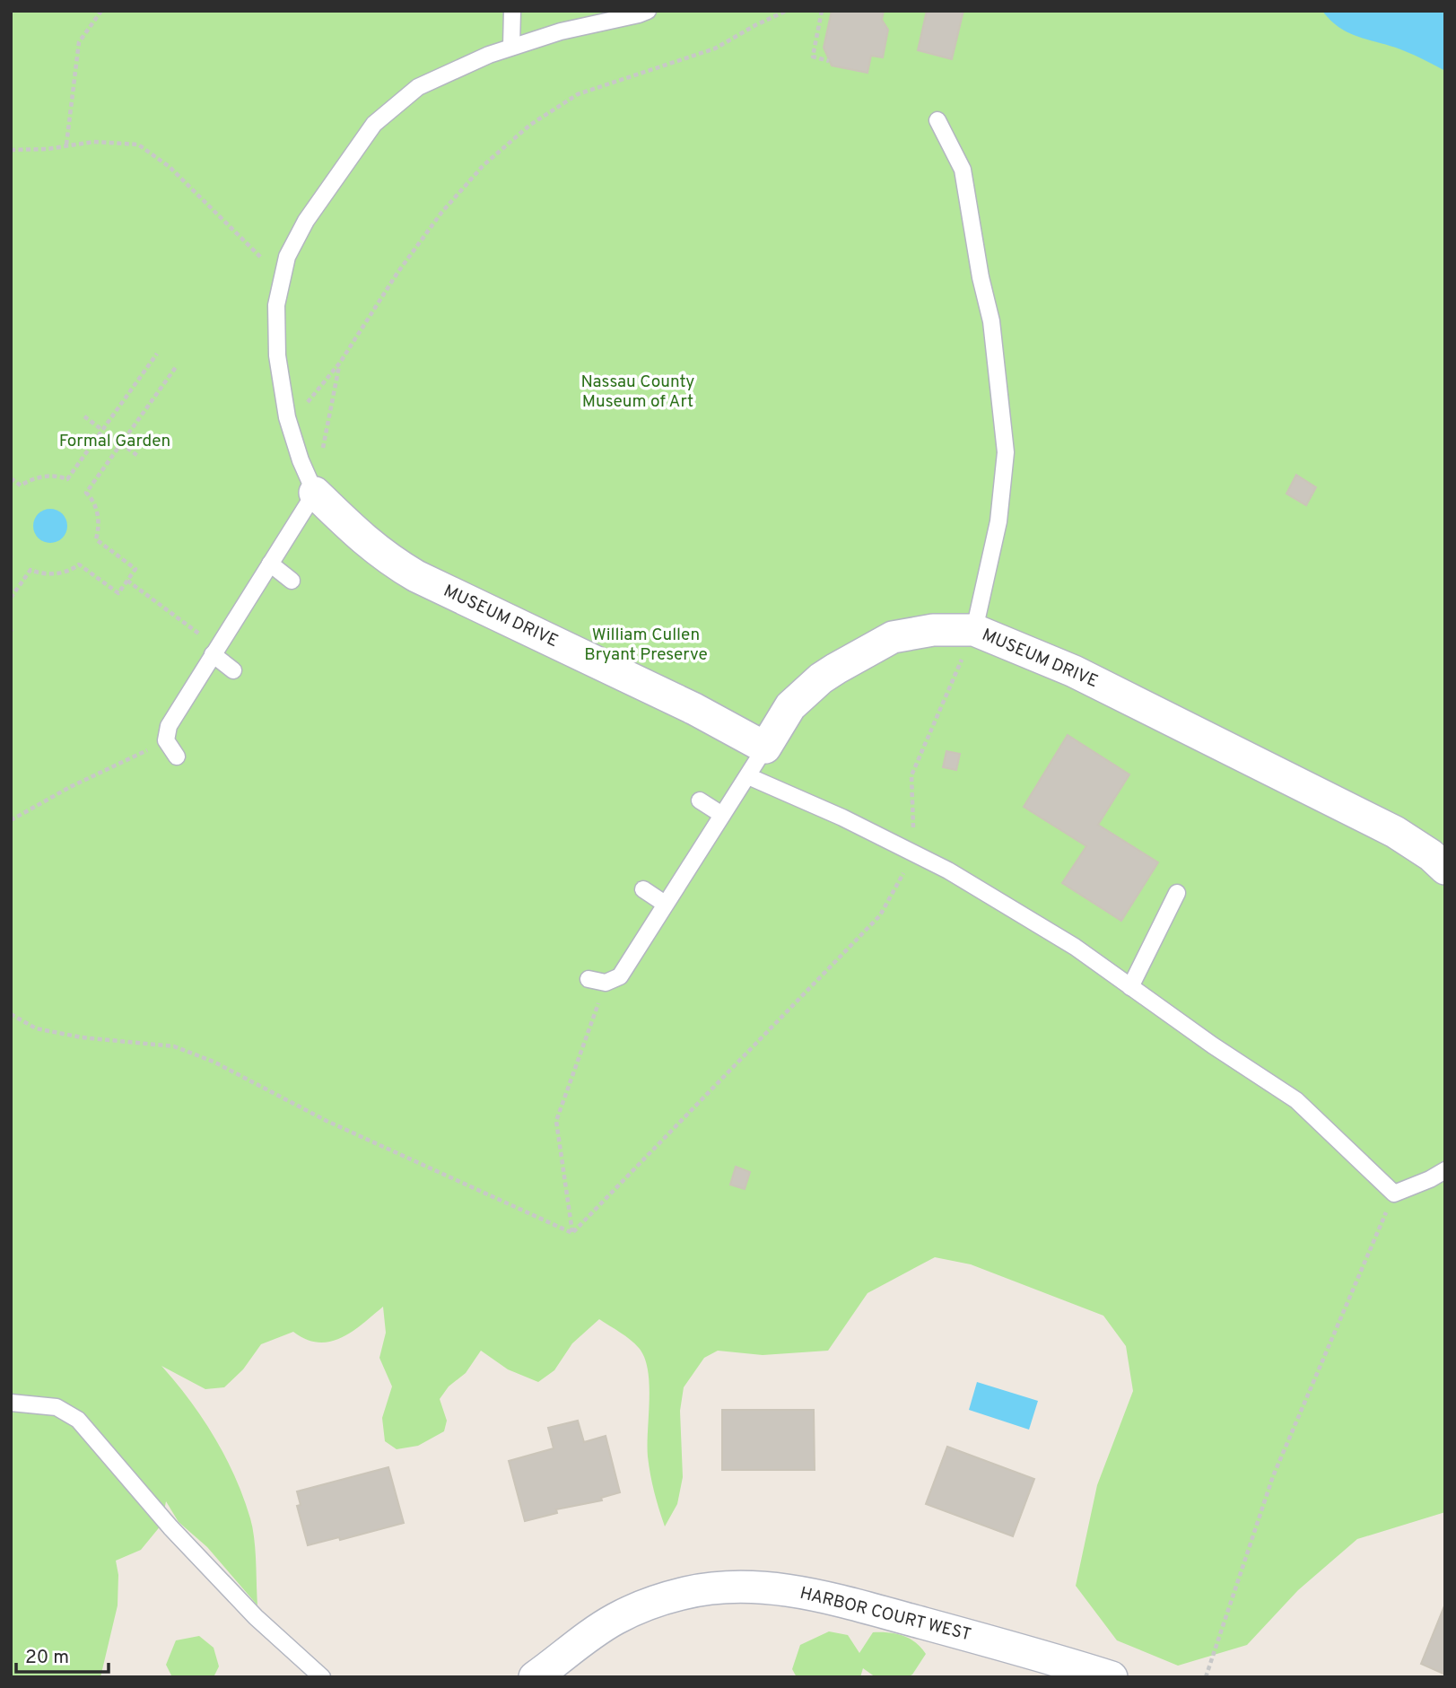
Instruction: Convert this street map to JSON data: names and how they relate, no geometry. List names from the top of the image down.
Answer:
{
  "streets": {
    "street": ["MUSEUM DRIVE", "HARBOR COURT WEST"]
  },
  "parks": ["Nassau County Museum of Art", "Formal Garden", "William Cullen Bryant Preserve"],
  "scale_bar": "20 m"
}
